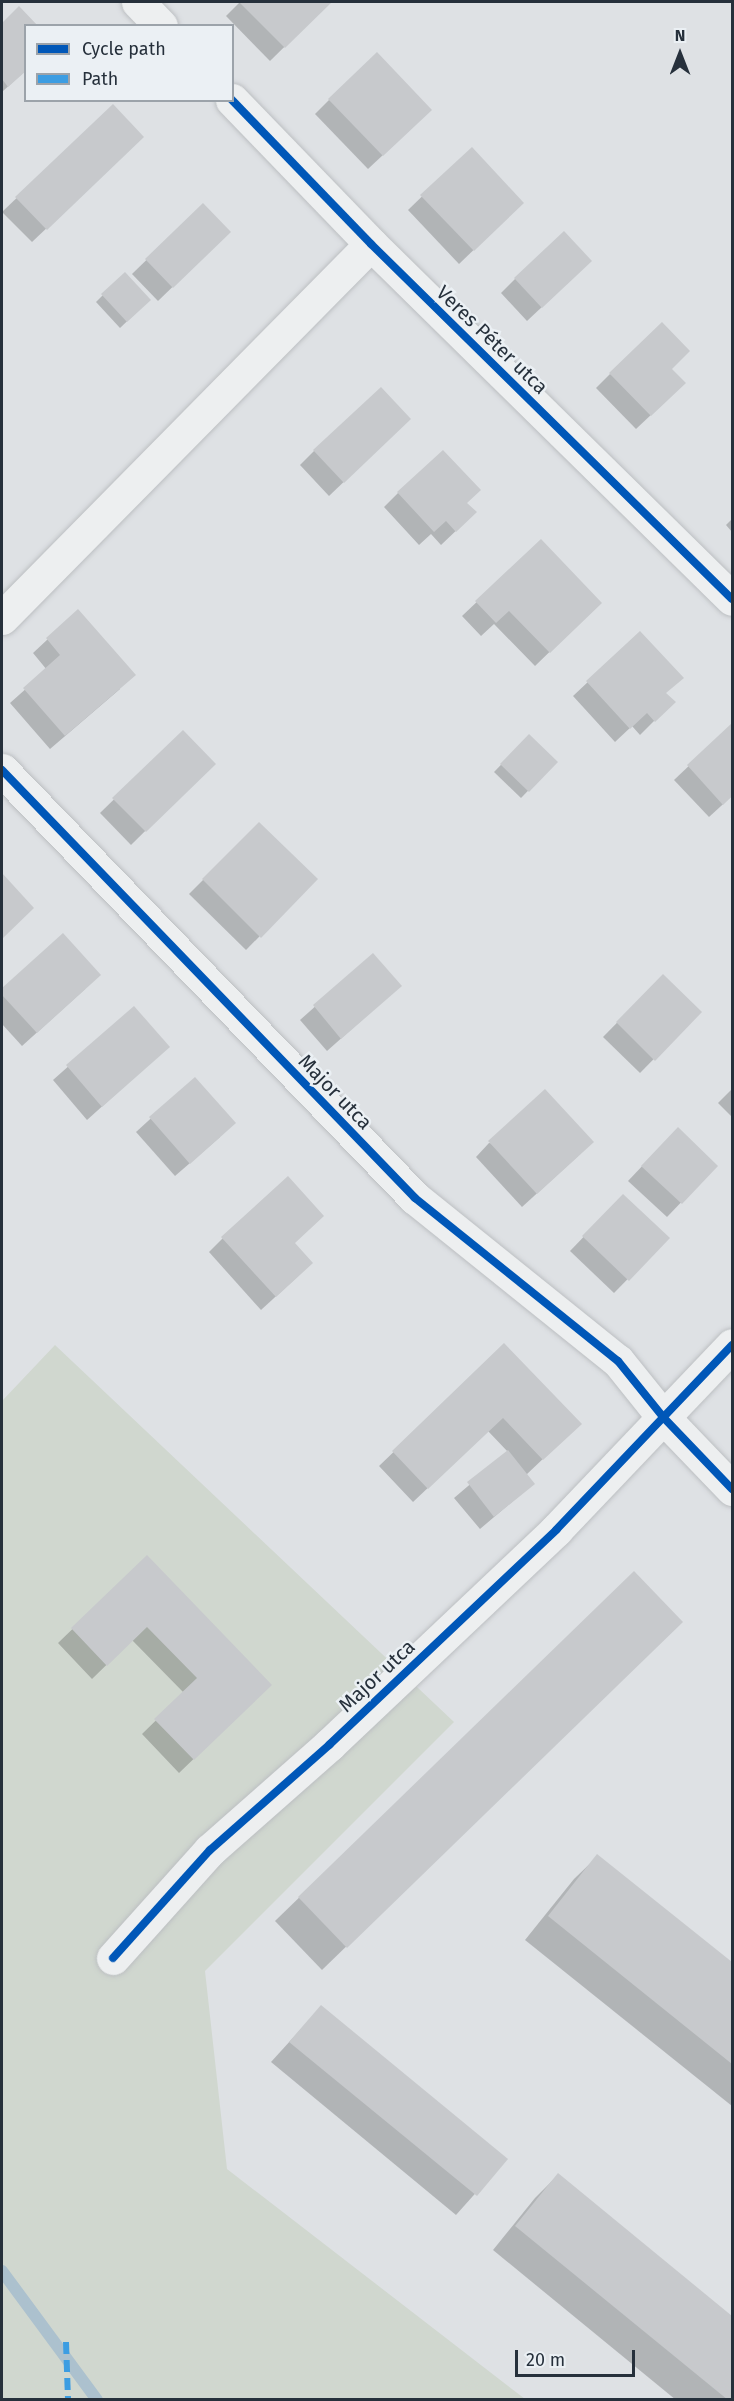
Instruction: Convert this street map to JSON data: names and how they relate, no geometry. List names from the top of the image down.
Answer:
{
  "streets": {
    "street": ["Veres Péter utca", "Major utca"]
  },
  "legend": ["Cycle path", "Path"],
  "scale_bar": "20 m",
  "north": "top"
}
